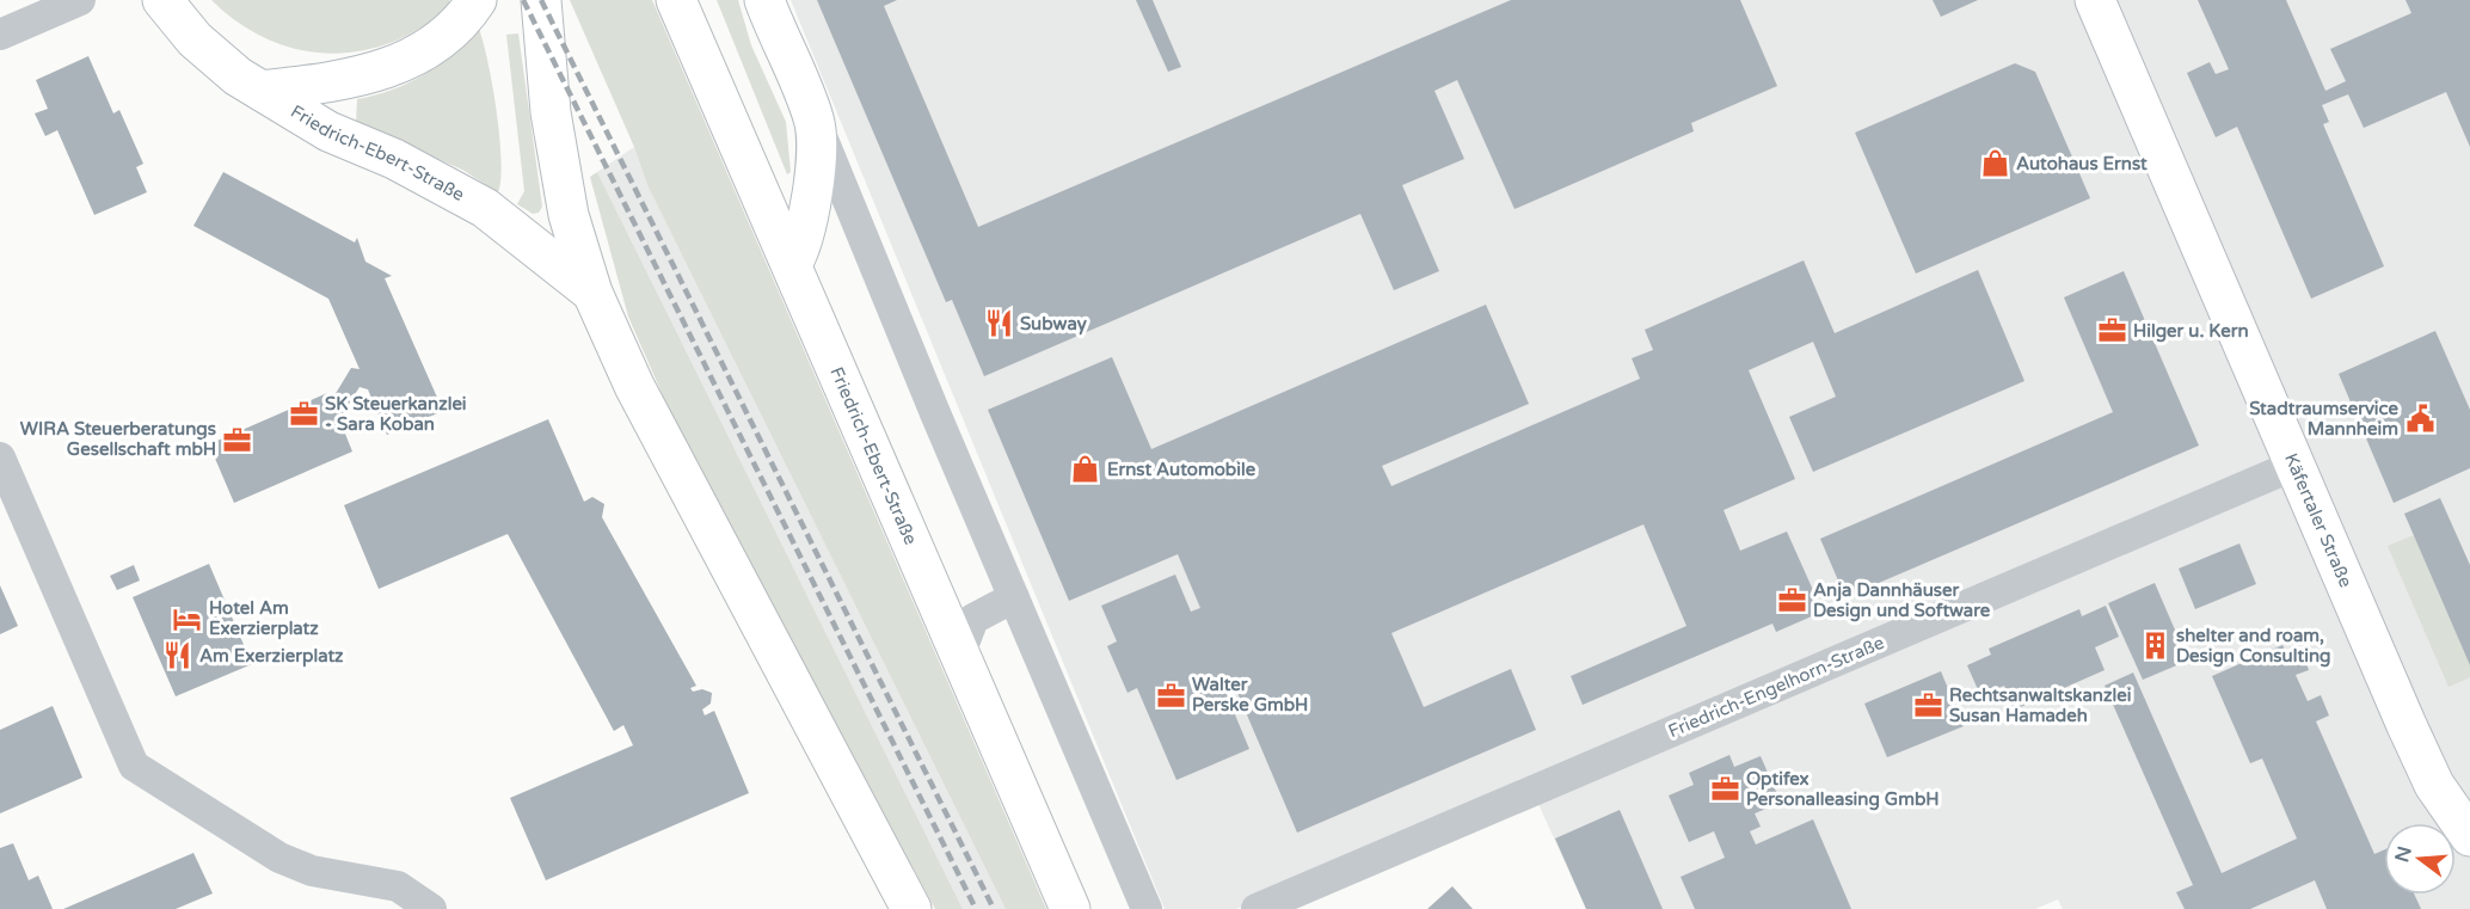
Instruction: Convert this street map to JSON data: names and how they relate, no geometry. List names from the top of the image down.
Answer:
{
  "streets": {
    "main road": ["Friedrich-Ebert-Straße", "Käfertaler Straße"],
    "street": ["Friedrich-Engelhorn-Straße"]
  },
  "crossings": [
    ["Käfertaler Straße", "Friedrich-Engelhorn-Straße"]
  ],
  "places": {
    "shop": ["Autohaus Ernst", "Ernst Automobile"],
    "restaurant": ["Subway", "Am Exerzierplatz"],
    "office": [
      "Hilger u. Kern",
      "SK Steuerkanzlei - Sara Koban",
      "WIRA Steuerberatungs Gesellschaft mbH",
      "Anja Dannhäuser Design und Software",
      "Walter Perske GmbH",
      "Rechtsanwaltskanzlei Susan Hamadeh",
      "Optifex Personalleasing GmbH"
    ],
    "public building": ["Stadtraumservice Mannheim"],
    "hotel": ["Hotel Am Exerzierplatz"],
    "building": ["shelter and roam, Design Consulting"]
  },
  "north": "left"
}
